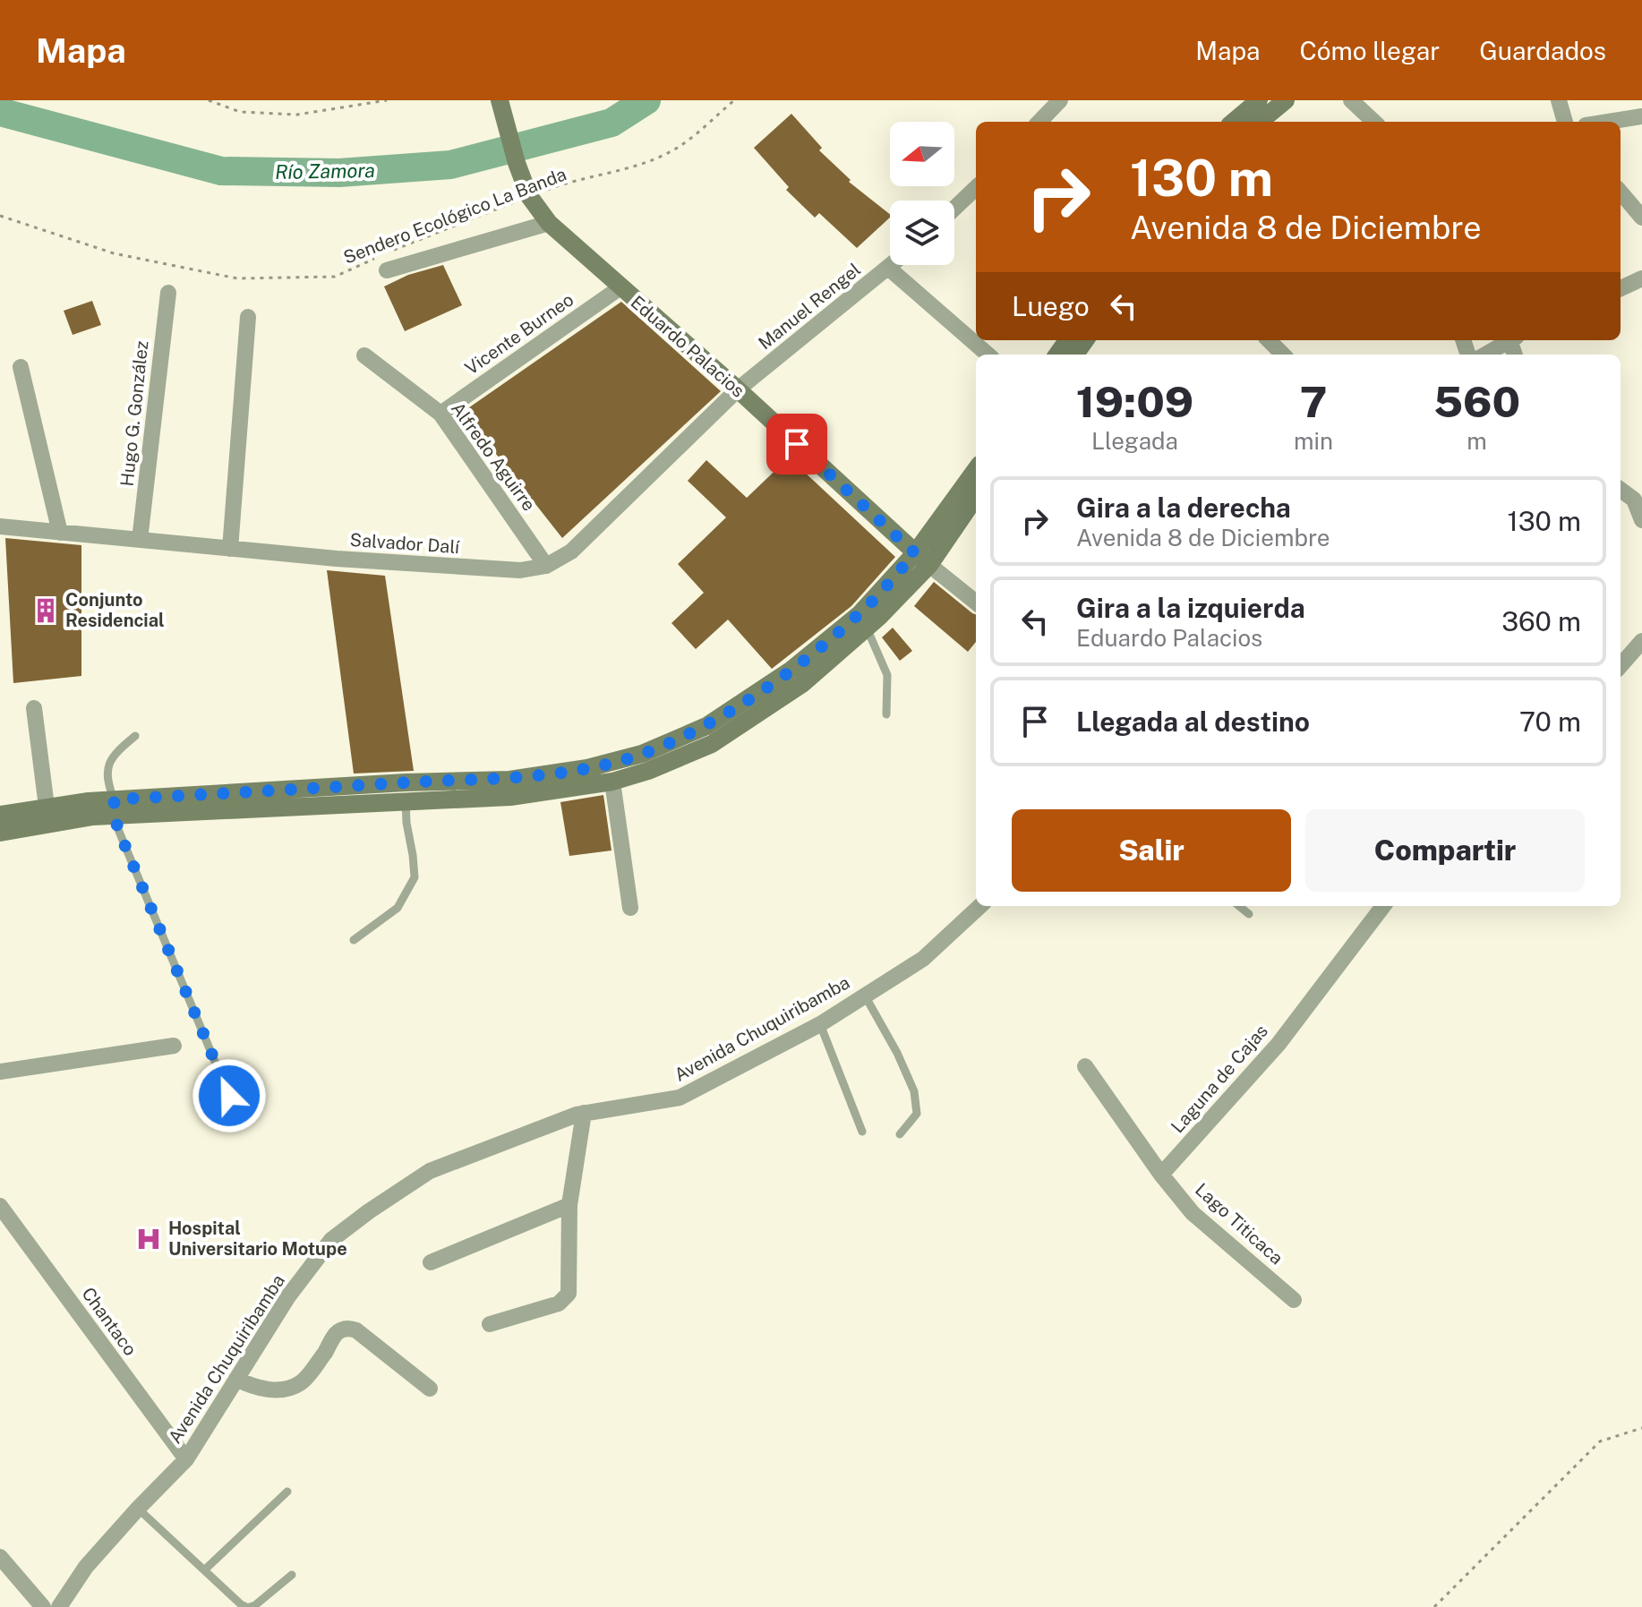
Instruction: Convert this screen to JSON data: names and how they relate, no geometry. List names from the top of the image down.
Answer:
{
  "streets": {
    "main road": ["Eduardo Palacios"],
    "street": [
      "Manuel Rengel",
      "Vicente Burneo",
      "Hugo G. González",
      "Alfredo Aguirre",
      "Salvador Dalí",
      "Avenida Chuquiribamba",
      "Laguna de Cajas",
      "Lago Titicaca",
      "Chantaco"
    ],
    "path": ["Sendero Ecológico La Banda"]
  },
  "crossings": [
    ["Sendero Ecológico La Banda", "Eduardo Palacios"],
    ["Manuel Rengel", "Eduardo Palacios"],
    ["Manuel Rengel", "Salvador Dalí"],
    ["Vicente Burneo", "Eduardo Palacios"],
    ["Vicente Burneo", "Alfredo Aguirre"],
    ["Eduardo Palacios", "Salvador Dalí"],
    ["Hugo G. González", "Salvador Dalí"],
    ["Alfredo Aguirre", "Salvador Dalí"],
    ["Avenida Chuquiribamba", "Chantaco"],
    ["Laguna de Cajas", "Lago Titicaca"]
  ],
  "water": ["Río Zamora"],
  "places": {
    "building": ["Conjunto Residencial"],
    "hospital": ["Hospital Universitario Motupe"]
  },
  "north": "left",
  "page": {
    "header": "Mapa",
    "nav": ["Mapa", "Cómo llegar", "Guardados"],
    "turn": ["130 m", "Avenida 8 de Diciembre"],
    "then": "Luego",
    "eta": [
      "19:09",
      "Llegada",
      "7",
      "min",
      "560",
      "m"
    ],
    "list": [
      {
        "name": "Gira a la derecha",
        "note": "Avenida 8 de Diciembre",
        "value": "130 m"
      },
      {
        "name": "Gira a la izquierda",
        "note": "Eduardo Palacios",
        "value": "360 m"
      },
      {
        "name": "Llegada al destino",
        "value": "70 m"
      }
    ],
    "buttons": ["Salir", "Compartir"]
  }
}
